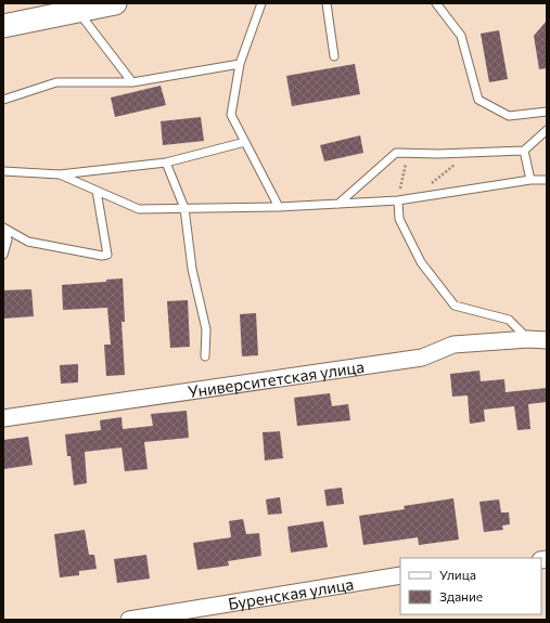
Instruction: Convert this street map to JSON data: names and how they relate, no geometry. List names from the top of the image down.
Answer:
{
  "streets": {
    "street": ["Университетская улица", "Буренская улица"]
  },
  "legend": ["Улица", "Здание"]
}
